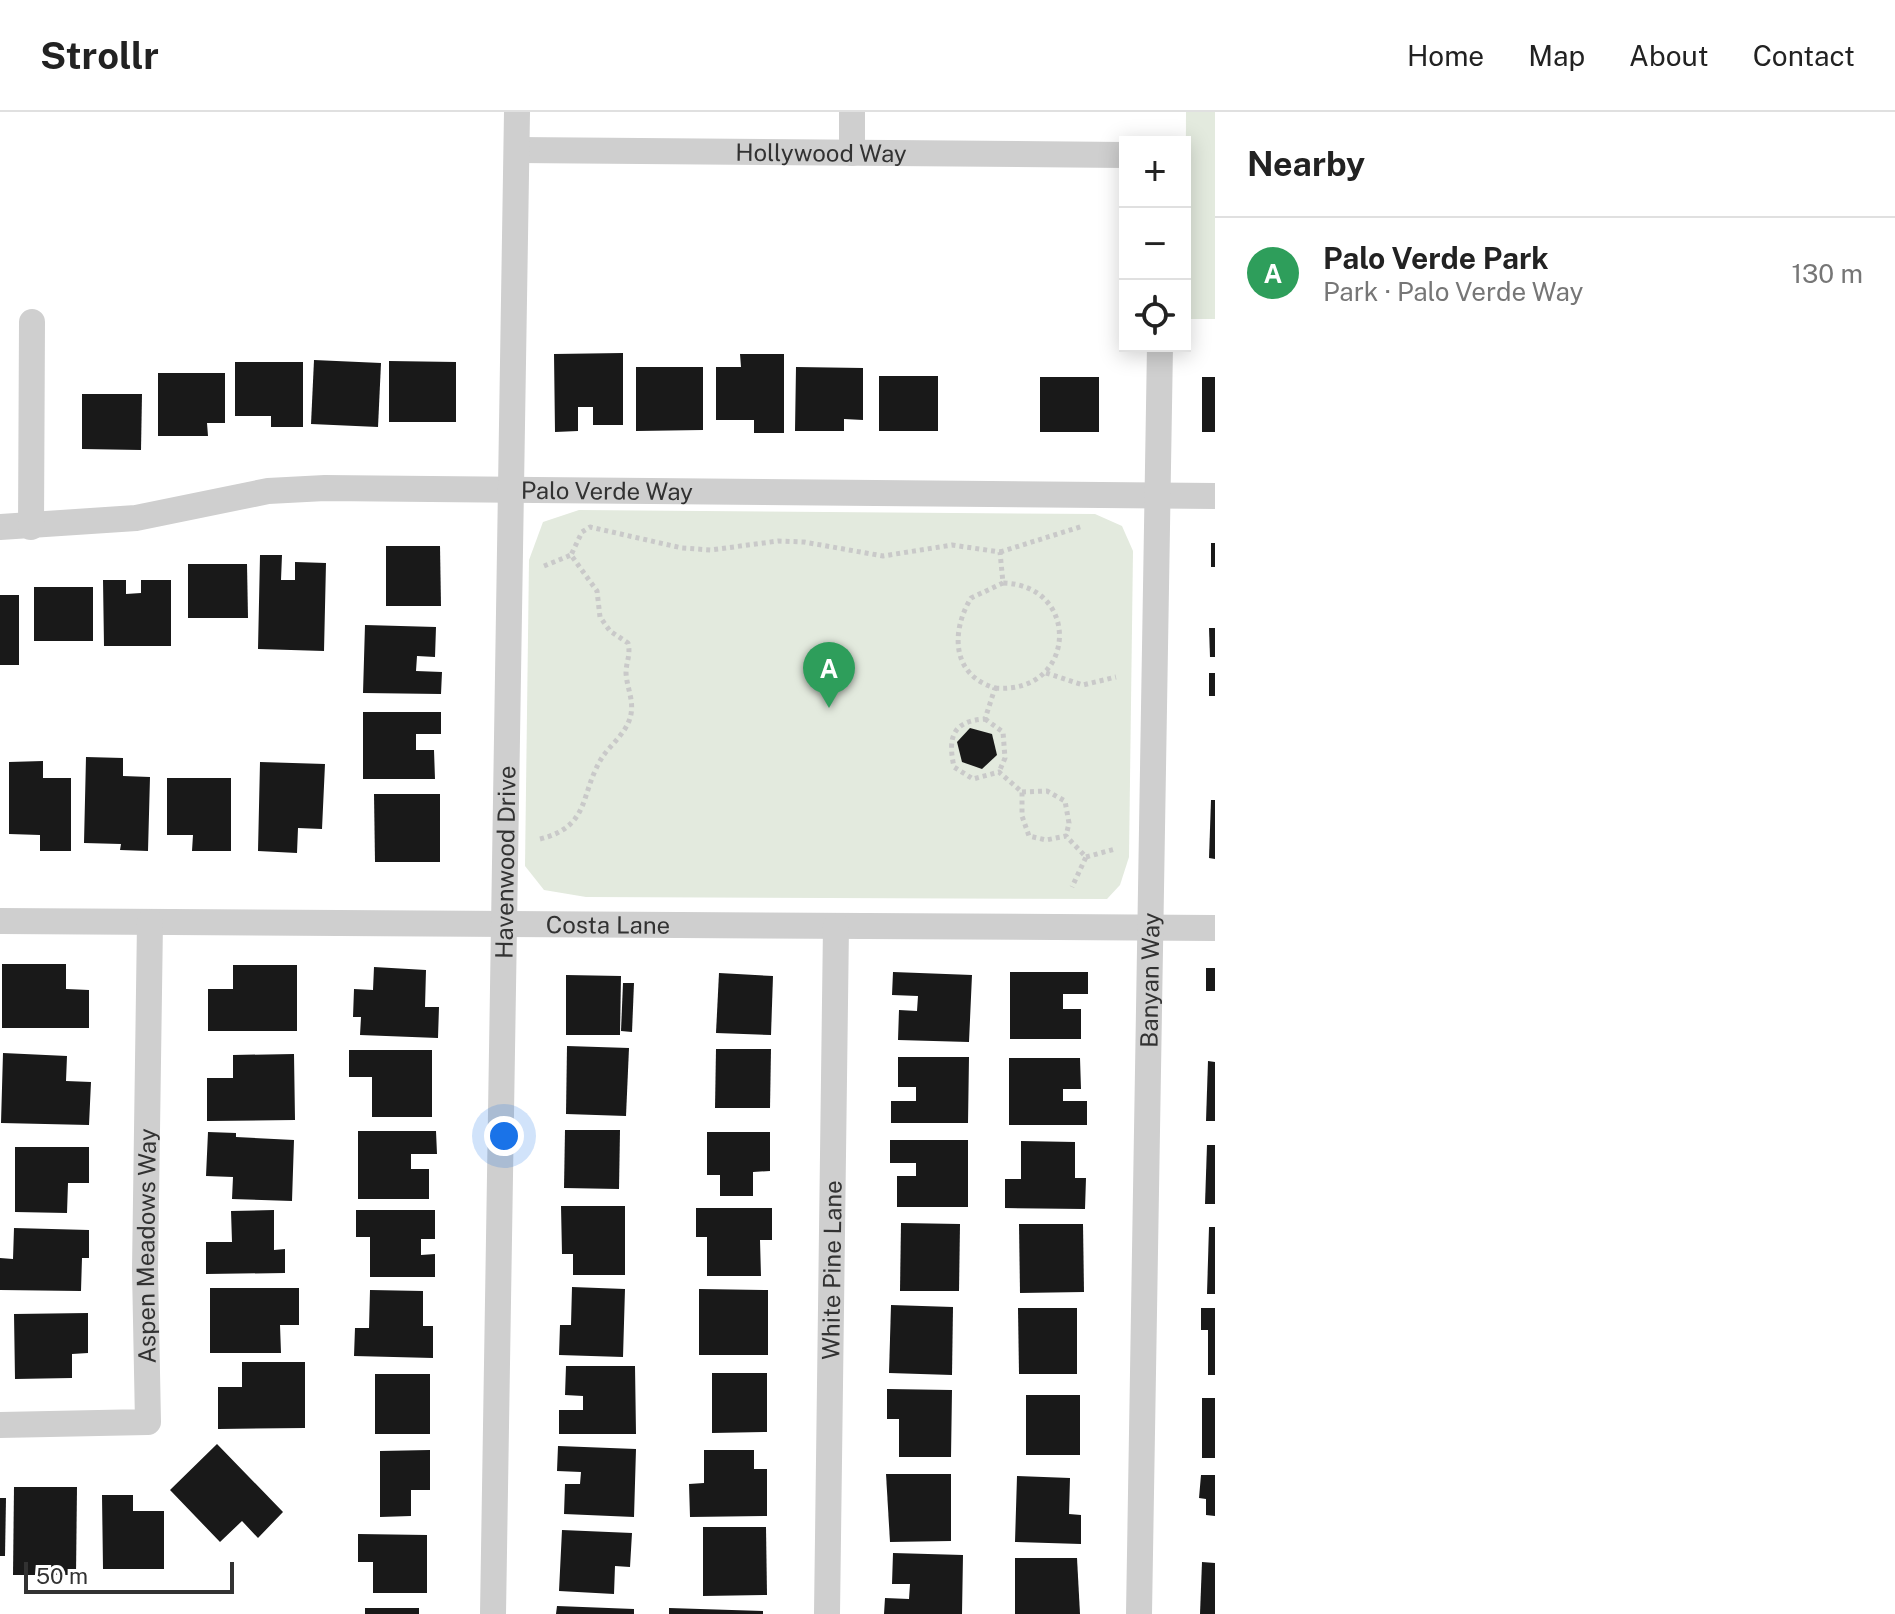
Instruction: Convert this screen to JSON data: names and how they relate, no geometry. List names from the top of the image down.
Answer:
{
  "streets": {
    "street": [
      "Hollywood Way",
      "Palo Verde Way",
      "Havenwood Drive",
      "Costa Lane",
      "Banyan Way",
      "Aspen Meadows Way",
      "White Pine Lane"
    ]
  },
  "crossings": [
    ["Hollywood Way", "Havenwood Drive"],
    ["Palo Verde Way", "Havenwood Drive"],
    ["Palo Verde Way", "Banyan Way"],
    ["Havenwood Drive", "Costa Lane"],
    ["Costa Lane", "Banyan Way"],
    ["Costa Lane", "Aspen Meadows Way"],
    ["Costa Lane", "White Pine Lane"]
  ],
  "scale_bar": "50 m",
  "page": {
    "header": "Strollr",
    "nav": [
      "Home",
      "Map",
      "About",
      "Contact"
    ],
    "heading": "Nearby",
    "map_buttons": ["+", "−"],
    "list": [
      {
        "mark": "A",
        "name": "Palo Verde Park",
        "note": "Park · Palo Verde Way",
        "value": "130 m"
      }
    ],
    "pins": "A",
    "scale": "50 m"
  }
}
